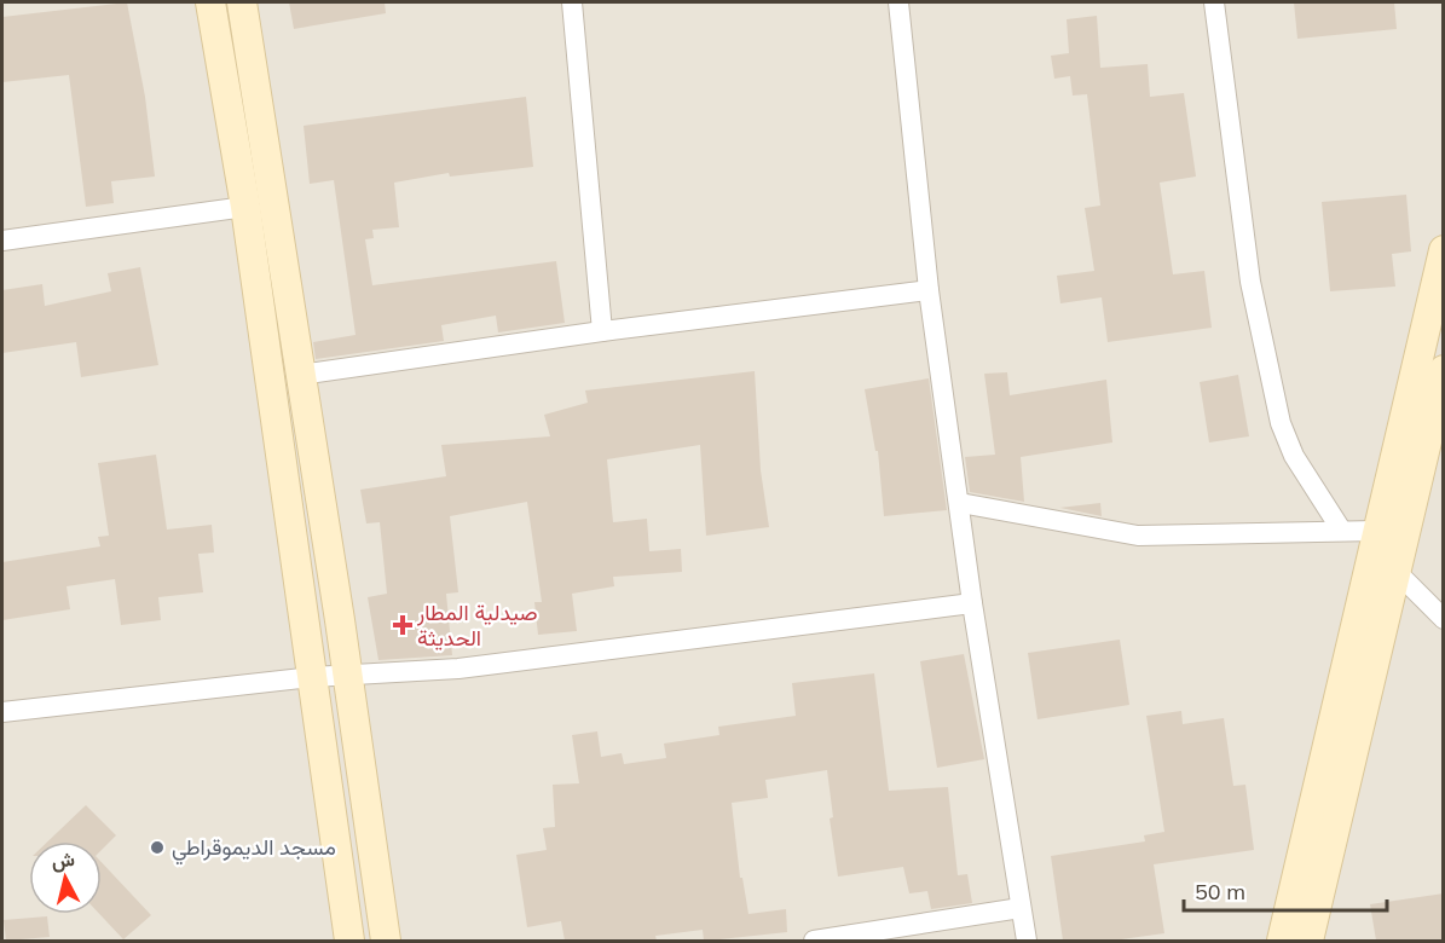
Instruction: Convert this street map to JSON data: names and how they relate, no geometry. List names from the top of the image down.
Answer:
{
  "places": {
    "health": ["صيدلية المطار الحديثة"],
    "other": ["مسجد الديموقراطي"]
  },
  "scale_bar": "50 m",
  "north": "top"
}
